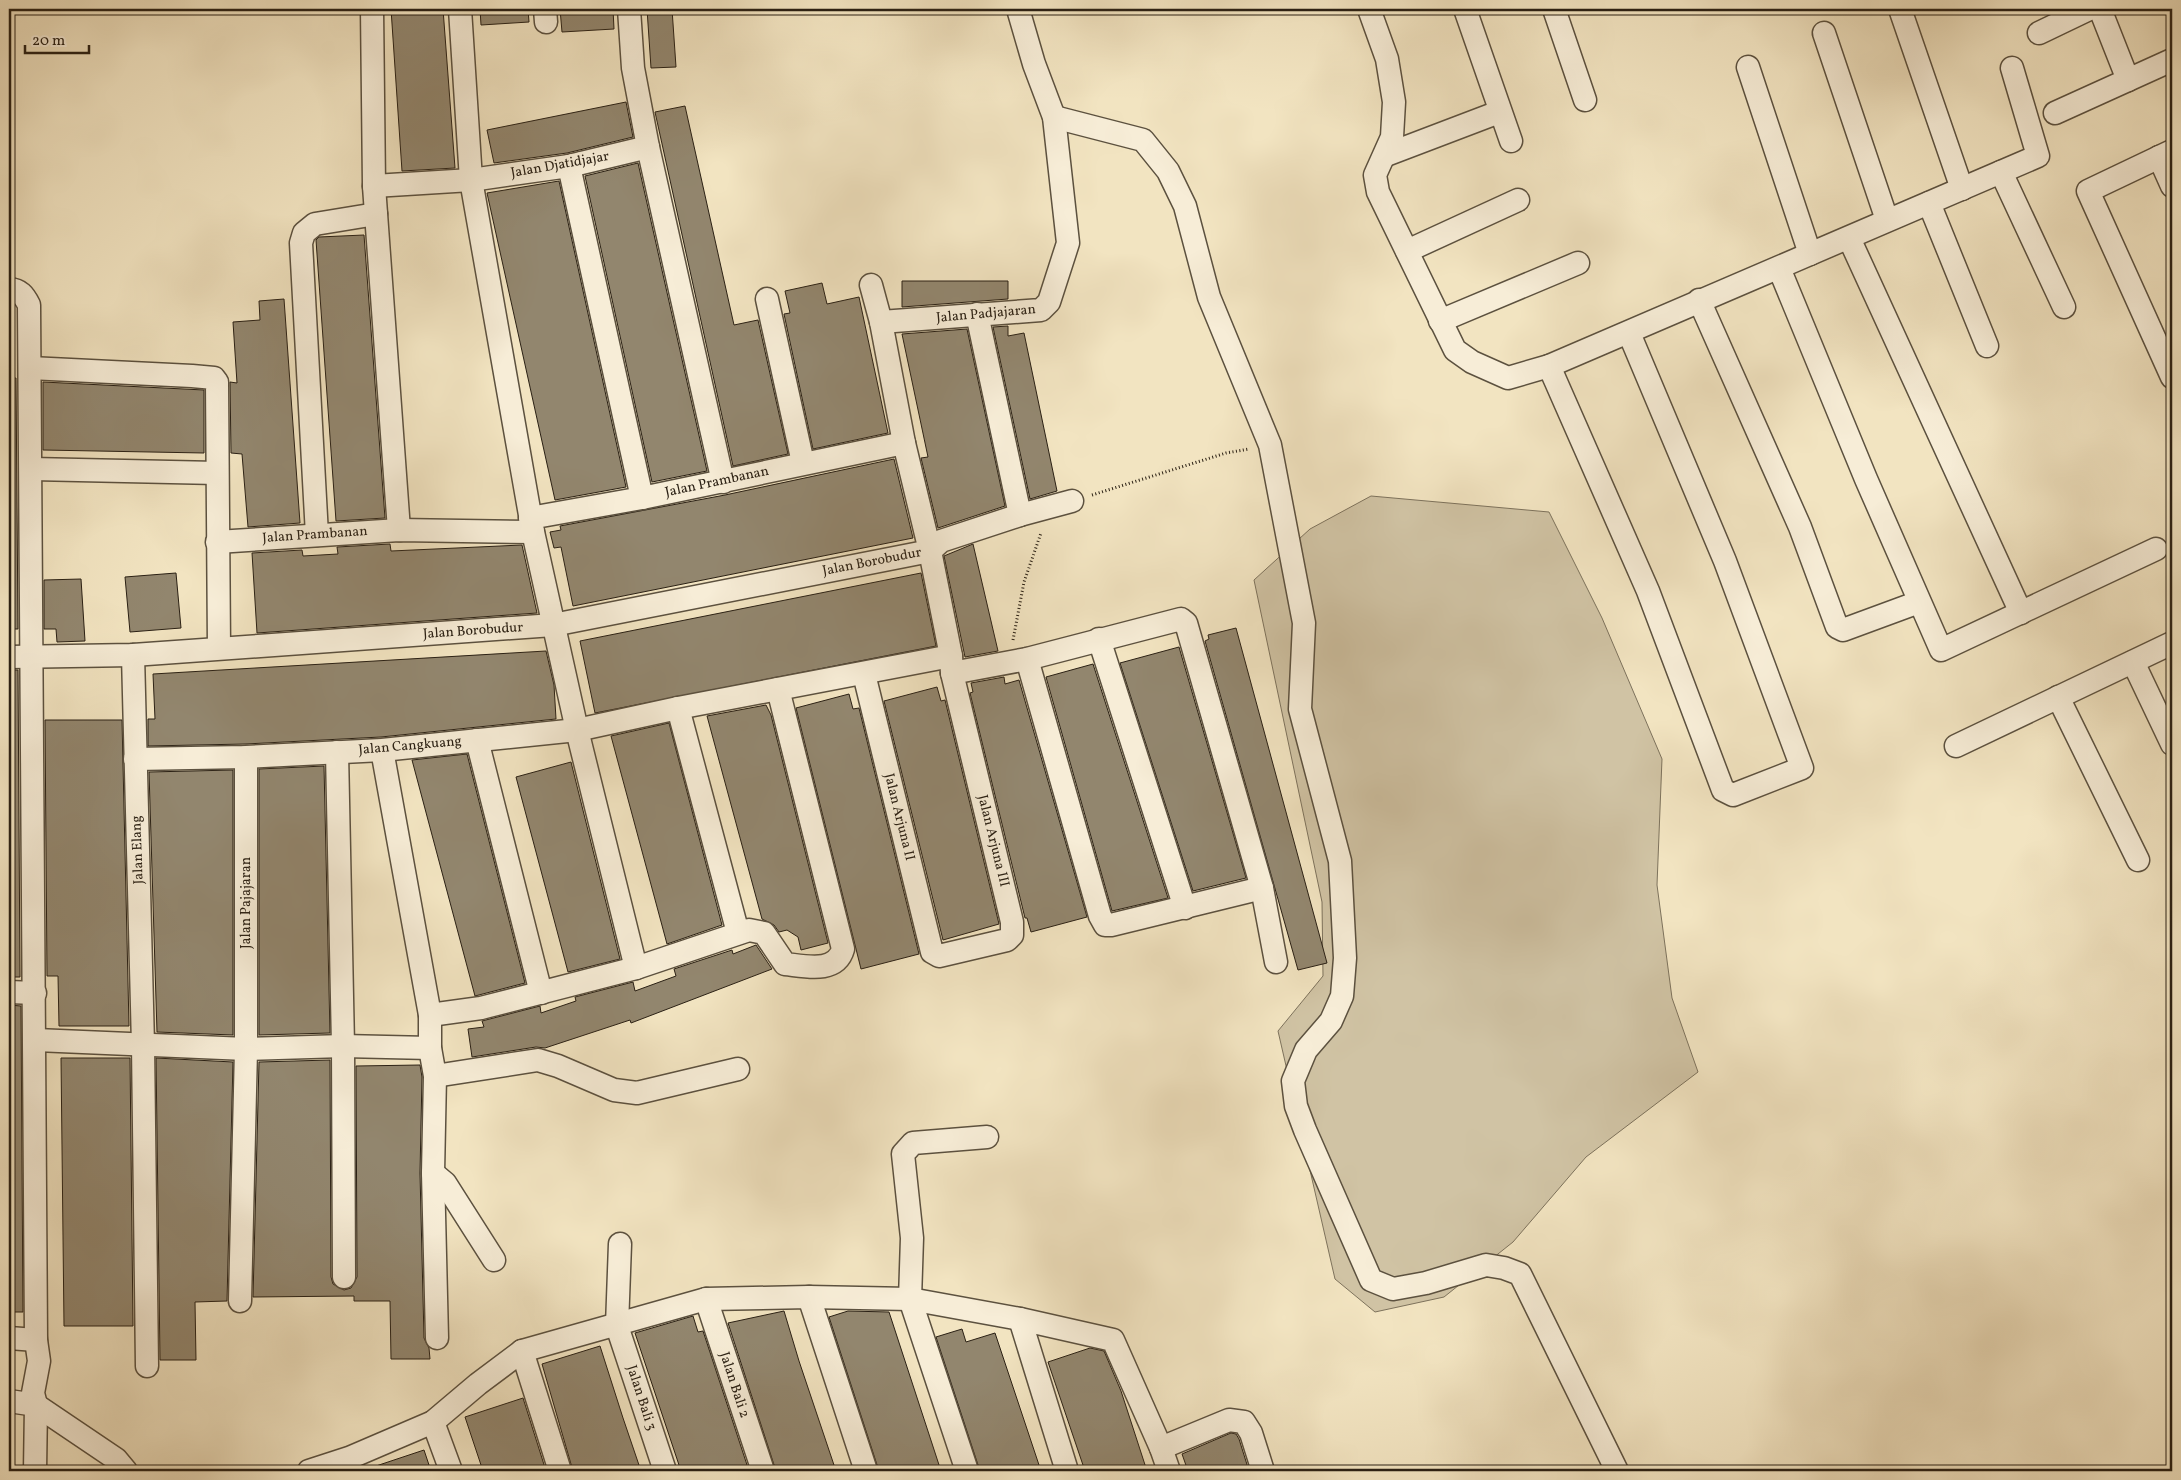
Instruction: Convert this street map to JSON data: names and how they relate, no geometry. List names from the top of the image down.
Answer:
{
  "streets": {
    "street": [
      "Jalan Djatidjajar",
      "Jalan Padjajaran",
      "Jalan Prambanan",
      "Jalan Borobudur",
      "Jalan Cangkuang",
      "Jalan Arjuna II",
      "Jalan Arjuna III",
      "Jalan Elang",
      "Jalan Pajajaran",
      "Jalan Bali 2",
      "Jalan Bali 3"
    ]
  },
  "crossings": [
    ["Jalan Borobudur", "Jalan Elang"],
    ["Jalan Cangkuang", "Jalan Arjuna II"],
    ["Jalan Cangkuang", "Jalan Arjuna III"],
    ["Jalan Cangkuang", "Jalan Elang"],
    ["Jalan Cangkuang", "Jalan Pajajaran"],
    ["Jalan Arjuna II", "Jalan Arjuna III"]
  ],
  "scale_bar": "20 m"
}
